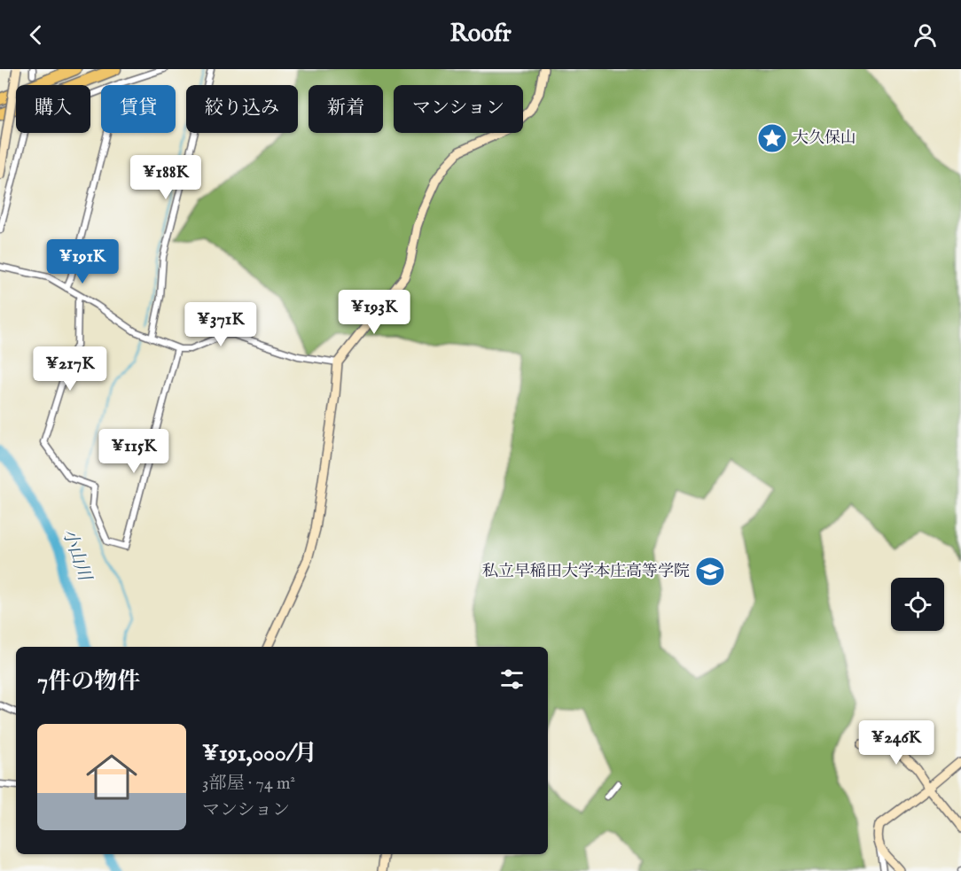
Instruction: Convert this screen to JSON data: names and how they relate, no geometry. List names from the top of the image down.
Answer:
{
  "water": ["小山川"],
  "places": {
    "place": ["大久保山"],
    "school or university": ["私立早稲田大学本庄高等学院"]
  },
  "page": {
    "header": "Roofr",
    "chip": [
      "購入",
      "賃貸",
      "絞り込み",
      "新着",
      "マンション"
    ],
    "price": [
      "¥188K",
      "¥191K",
      "¥193K",
      "¥371K",
      "¥217K",
      "¥115K",
      "¥246K"
    ],
    "heading": "7件の物件",
    "list": [
      {
        "name": "¥191,000/月",
        "note": "3部屋 · 74 m² · マンション"
      }
    ]
  }
}
